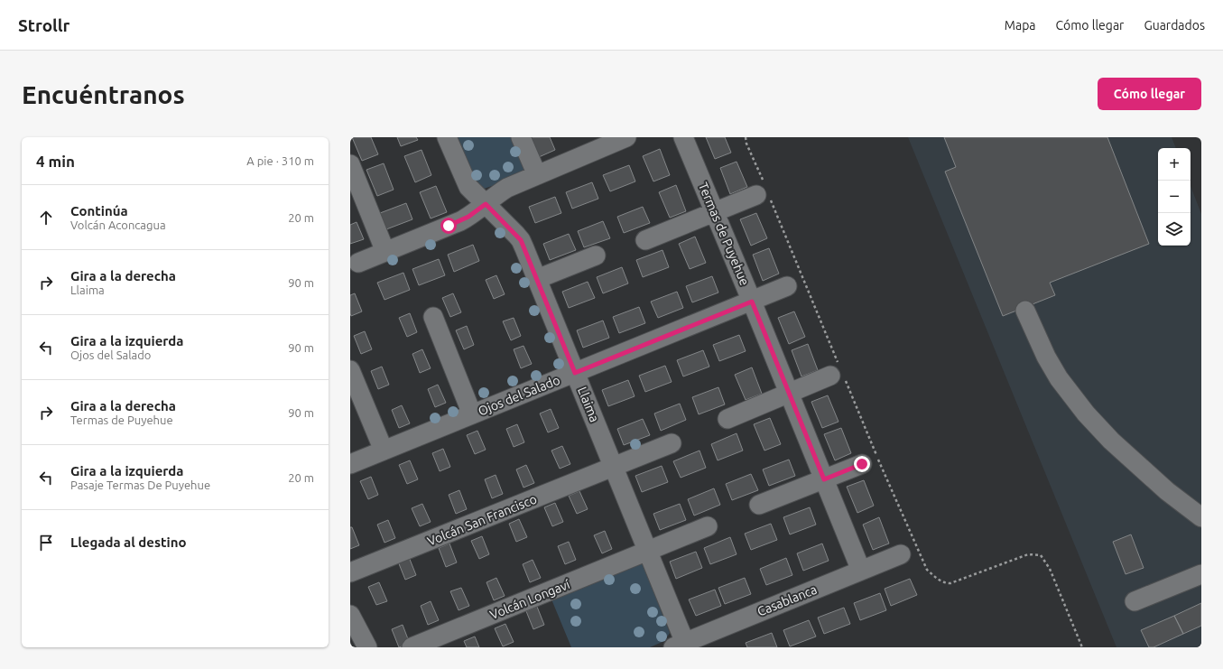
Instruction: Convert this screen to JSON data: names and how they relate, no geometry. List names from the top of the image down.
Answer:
{
  "streets": {
    "street": [
      "Termas de Puyehue",
      "Ojos del Salado",
      "Llaima",
      "Volcán San Francisco",
      "Volcán Longaví",
      "Casablanca"
    ]
  },
  "crossings": [
    ["Termas de Puyehue", "Ojos del Salado"],
    ["Termas de Puyehue", "Casablanca"],
    ["Ojos del Salado", "Llaima"],
    ["Llaima", "Volcán San Francisco"],
    ["Llaima", "Volcán Longaví"],
    ["Llaima", "Casablanca"]
  ],
  "page": {
    "header": "Strollr",
    "nav": ["Mapa", "Cómo llegar", "Guardados"],
    "buttons": "Cómo llegar",
    "title": "Encuéntranos",
    "heading": ["4 min", "A pie · 310 m"],
    "map_buttons": ["+", "−"],
    "list": [
      ["Continúa", "Volcán Aconcagua", "20 m"],
      ["Gira a la derecha", "Llaima", "90 m"],
      ["Gira a la izquierda", "Ojos del Salado", "90 m"],
      ["Gira a la derecha", "Termas de Puyehue", "90 m"],
      ["Gira a la izquierda", "Pasaje Termas De Puyehue", "20 m"],
      "Llegada al destino"
    ]
  }
}
